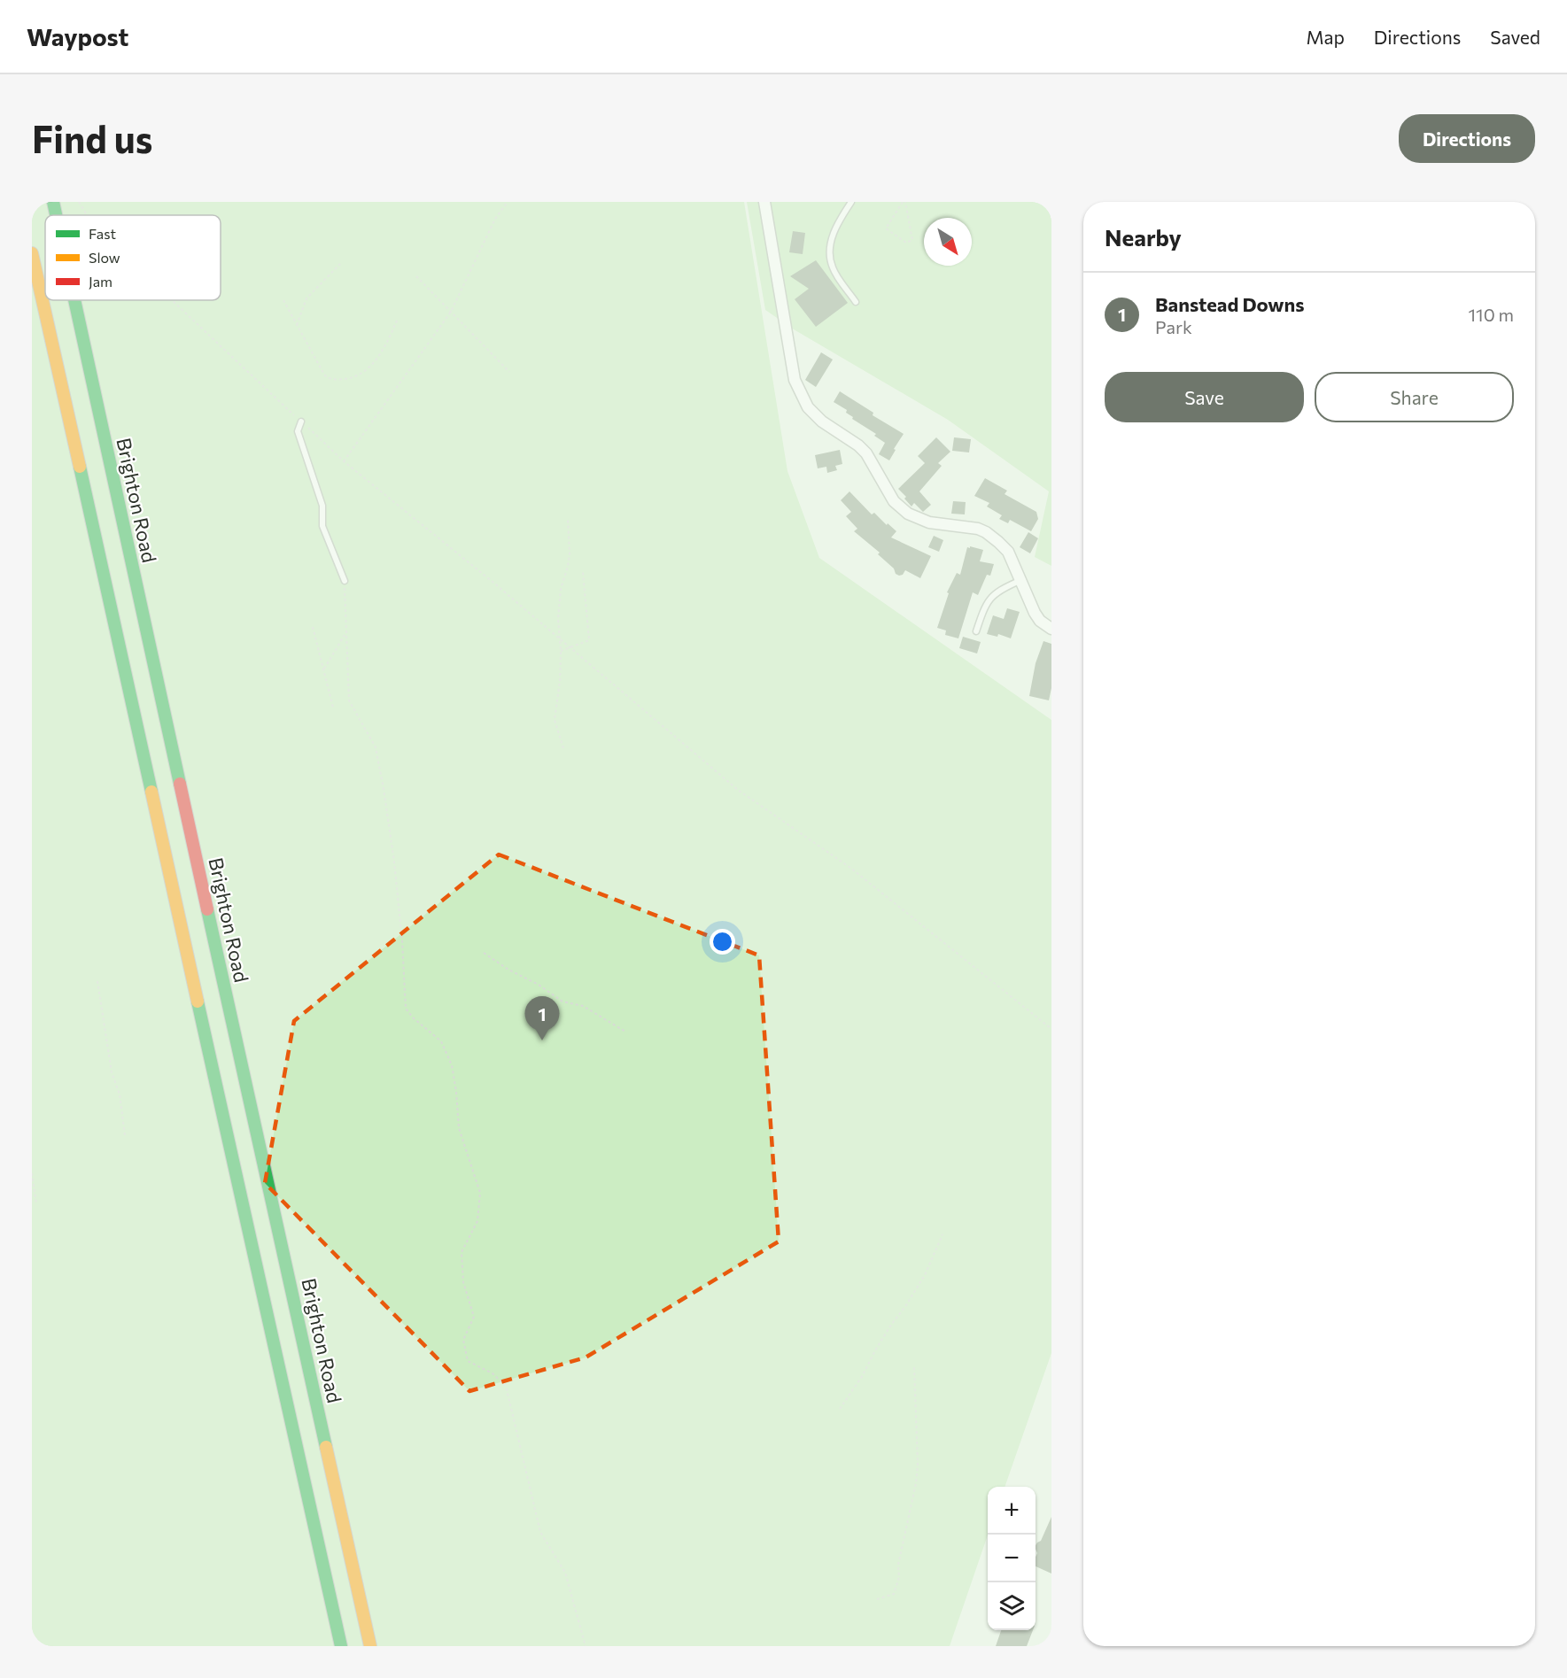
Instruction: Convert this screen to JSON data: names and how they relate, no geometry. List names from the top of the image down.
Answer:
{
  "streets": {
    "highway": ["Brighton Road"]
  },
  "legend": ["Fast", "Slow", "Jam"],
  "north": "bottom right",
  "page": {
    "header": "Waypost",
    "nav": ["Map", "Directions", "Saved"],
    "buttons": [
      "Directions",
      ["Save", "Share"]
    ],
    "title": "Find us",
    "heading": "Nearby",
    "list": [
      {
        "mark": "1",
        "name": "Banstead Downs",
        "note": "Park",
        "value": "110 m"
      }
    ],
    "pins": "1",
    "map_buttons": ["+", "−"]
  }
}
